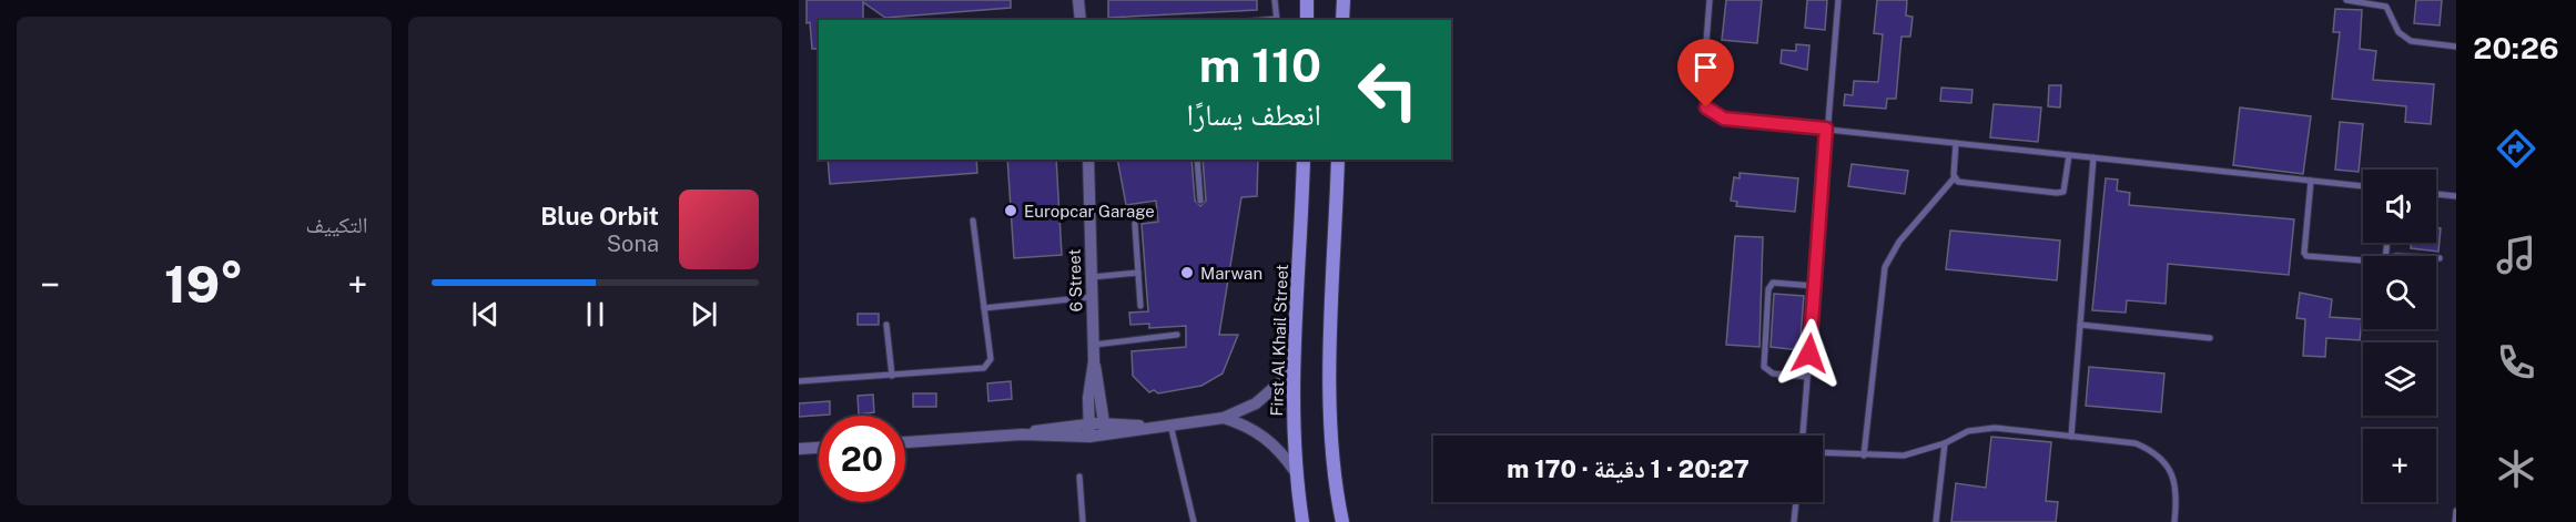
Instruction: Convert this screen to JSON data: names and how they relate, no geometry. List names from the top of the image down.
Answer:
{
  "streets": {
    "main road": ["First Al Khail Street"],
    "street": ["6 Street"]
  },
  "places": ["Europcar Garage", "Marwan"],
  "page": {
    "tabs": "20:26",
    "tile": "التكييف",
    "turn": ["110 m", "انعطف يسارًا"],
    "map_buttons": "+",
    "song": ["Blue Orbit", "Sona"],
    "heat": ["−", "19°", "+"],
    "limit": "20",
    "trip": "20:27 · 1 دقيقة · 170 m"
  }
}
